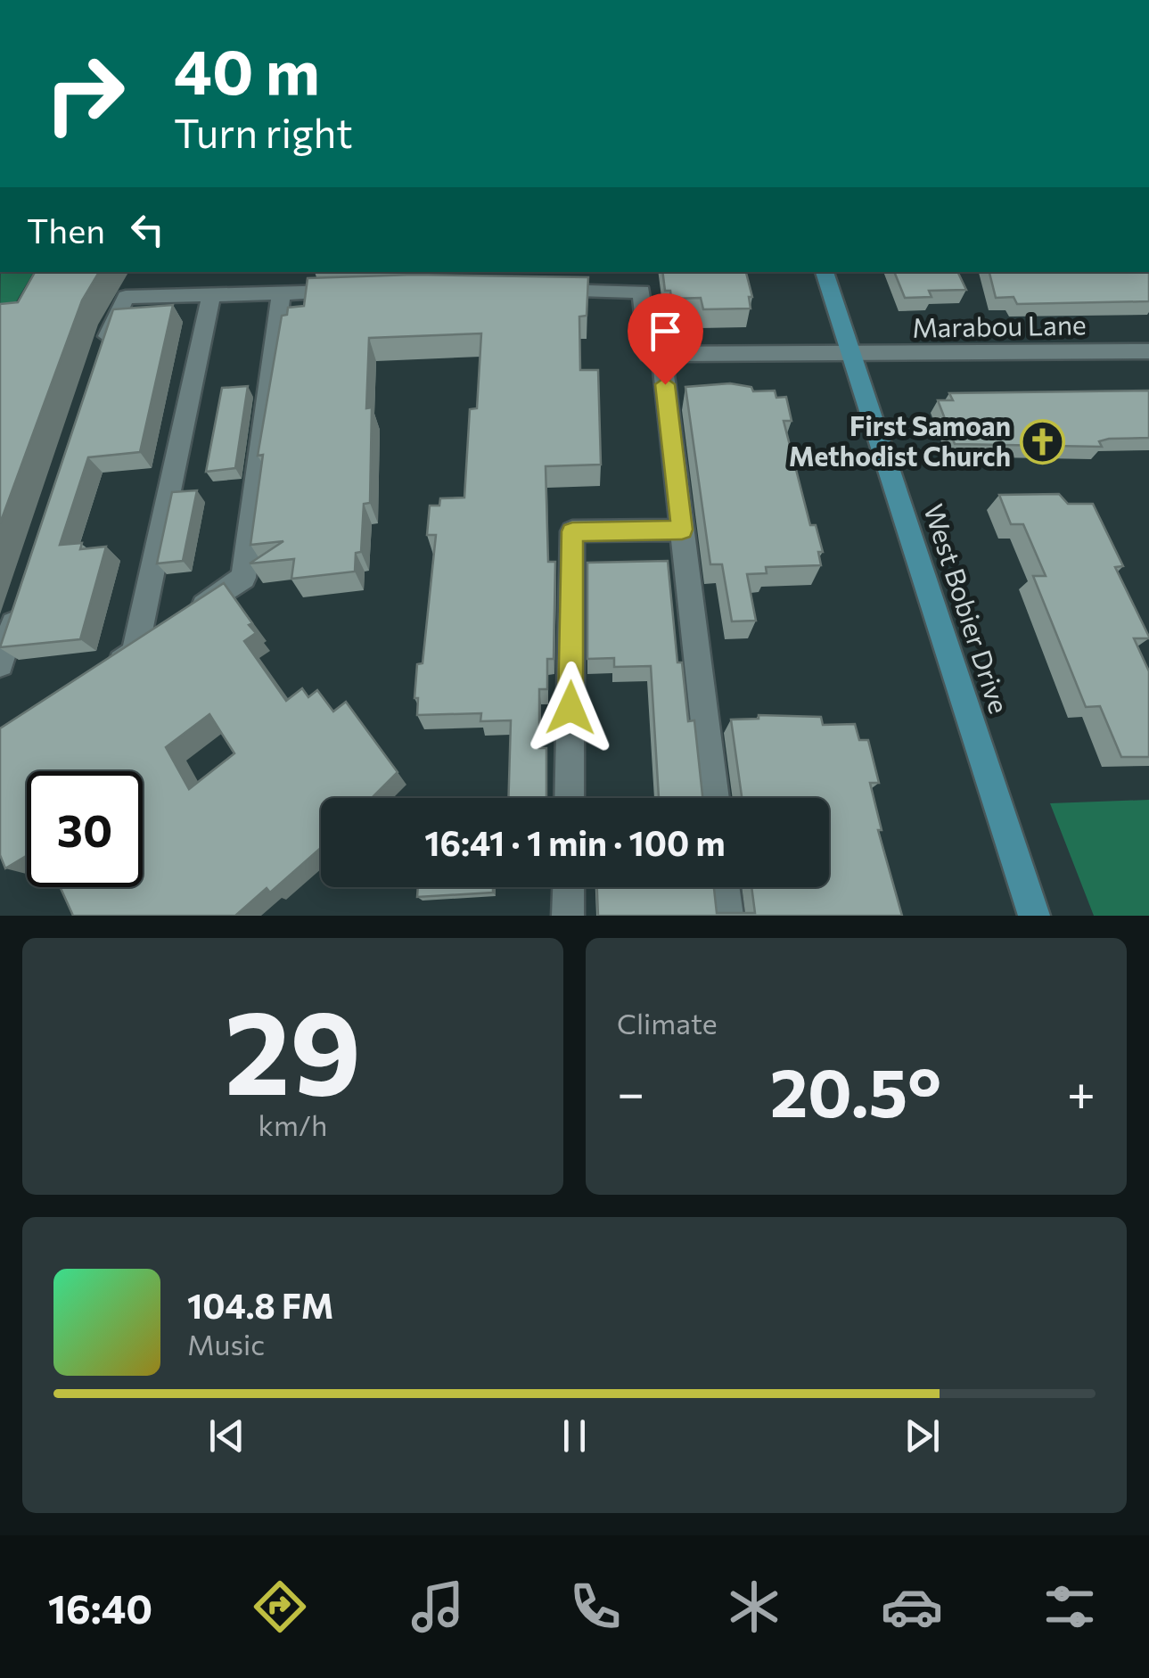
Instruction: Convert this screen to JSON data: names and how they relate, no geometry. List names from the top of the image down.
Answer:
{
  "streets": {
    "main road": ["West Bobier Drive"],
    "street": ["Marabou Lane"]
  },
  "crossings": [
    ["Marabou Lane", "West Bobier Drive"]
  ],
  "places": {
    "church": ["First Samoan Methodist Church"]
  },
  "page": {
    "turn": ["40 m", "Turn right"],
    "then": "Then",
    "limit": "30",
    "trip": "16:41 · 1 min · 100 m",
    "tile": [
      ["29", "km/h"],
      "Climate"
    ],
    "heat": ["−", "20.5°", "+"],
    "song": ["104.8 FM", "Music"],
    "tabs": "16:40"
  }
}
